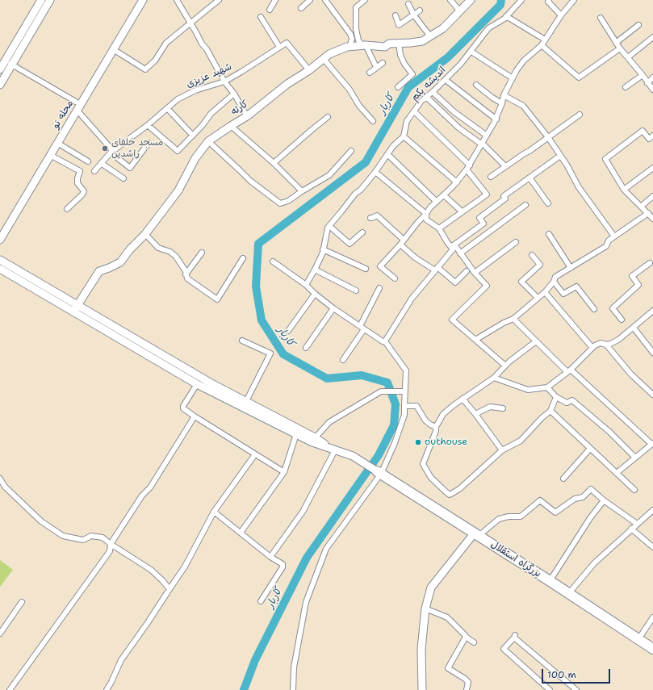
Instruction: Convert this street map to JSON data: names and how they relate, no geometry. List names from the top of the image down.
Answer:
{
  "streets": {
    "highway": ["بزرگراه استقلال"],
    "street": [
      "شهید عزیزی",
      "اندیشه یکم",
      "کارته",
      "محله نو"
    ]
  },
  "water": ["کاربار"],
  "places": ["مسجد خلفای راشدین", "outhouse"],
  "scale_bar": "100 m"
}
